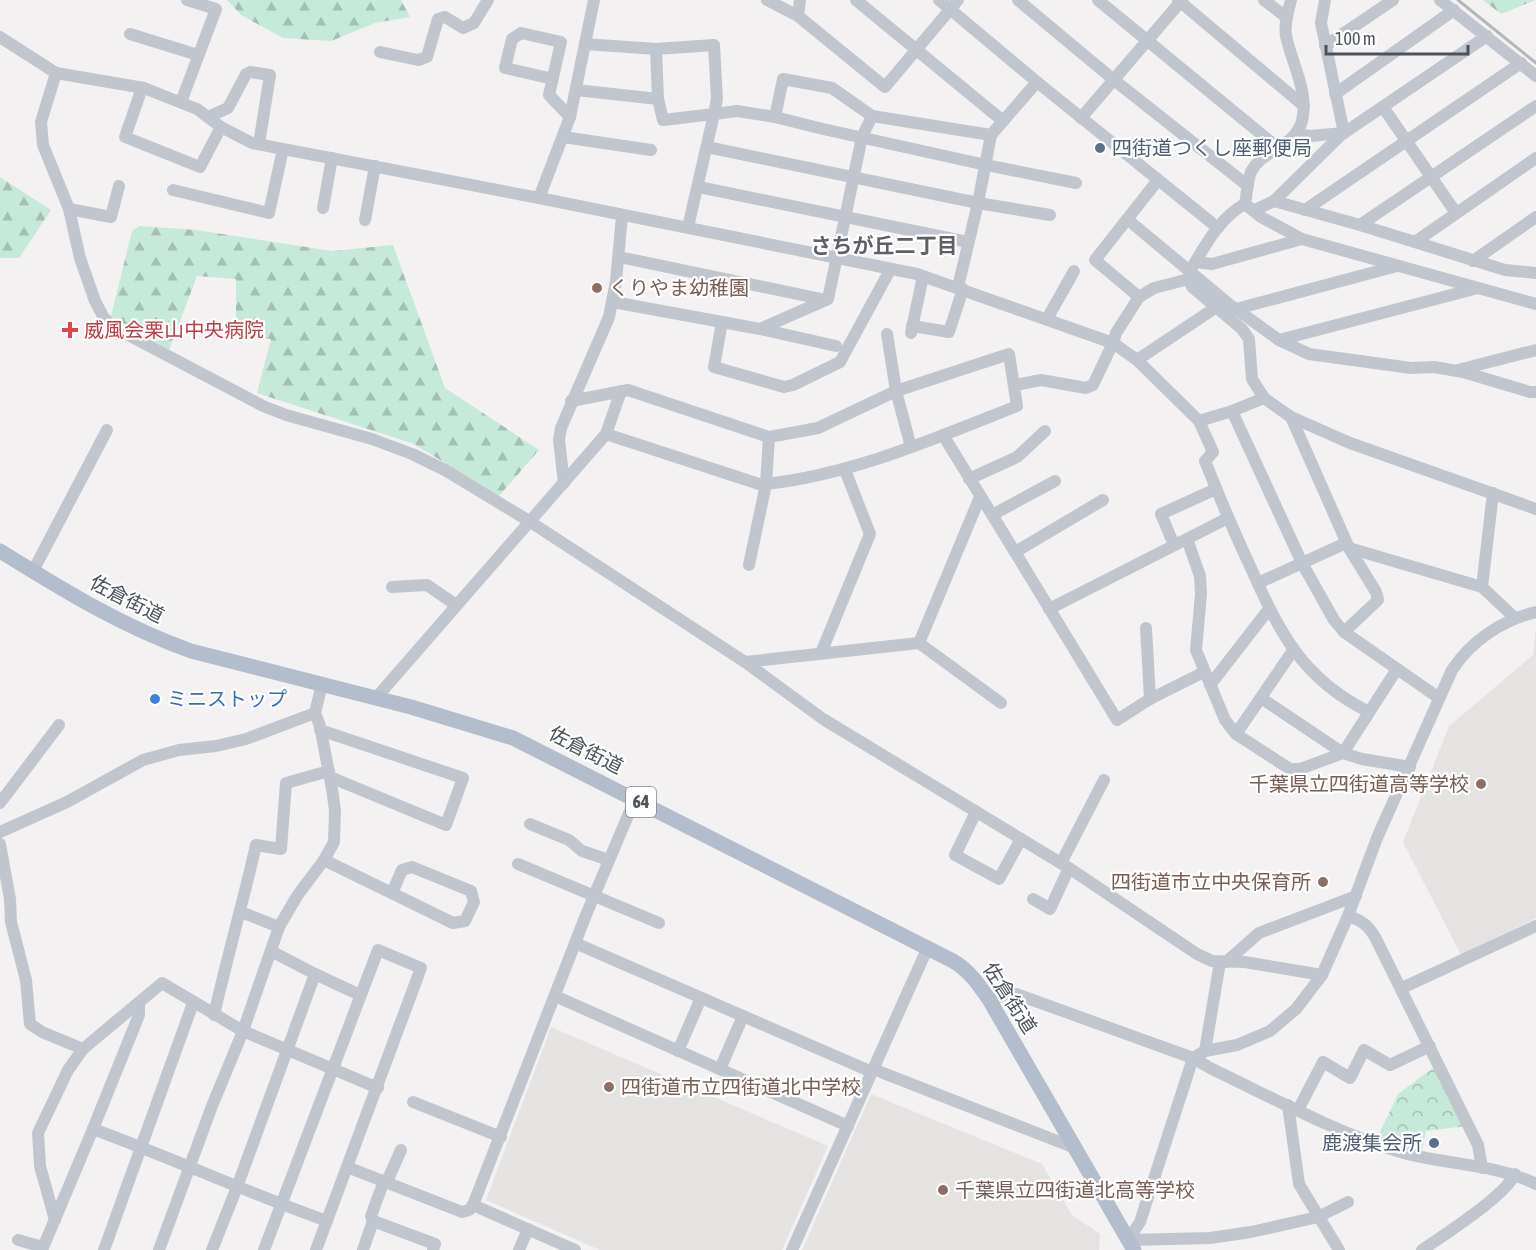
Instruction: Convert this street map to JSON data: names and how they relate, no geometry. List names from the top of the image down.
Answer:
{
  "streets": {
    "main road": ["佐倉街道", "64"]
  },
  "districts": ["さちが丘二丁目"],
  "places": {
    "other": [
      "四街道つくし座郵便局",
      "くりやま幼稚園",
      "ミニストップ",
      "千葉県立四街道高等学校",
      "四街道市立中央保育所",
      "四街道市立四街道北中学校",
      "鹿渡集会所",
      "千葉県立四街道北高等学校"
    ],
    "health": ["威風会栗山中央病院"]
  },
  "scale_bar": "100 m"
}
